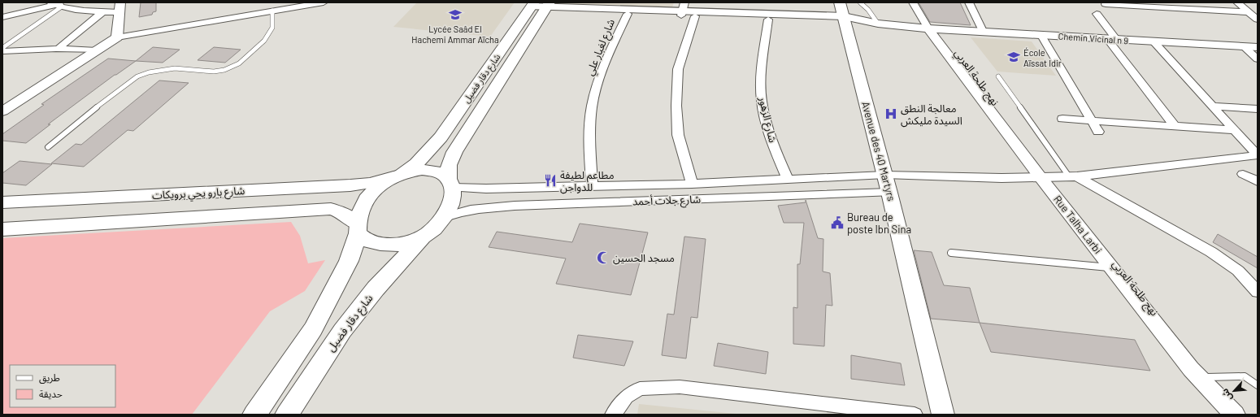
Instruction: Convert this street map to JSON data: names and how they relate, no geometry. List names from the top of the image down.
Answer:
{
  "streets": {
    "main road": ["شارع دقار فضيل", "Avenue des 40 Martyrs", "شارع بارو يحي برويكات"],
    "street": [
      "Chemin Vicinal n 9",
      "شارع لغبار علي",
      "نهج طلحة العربي",
      "شارع الزهور",
      "شارع جلات أحمد"
    ]
  },
  "crossings": [
    ["Chemin Vicinal n 9", "نهج طلحة العربي"],
    ["Chemin Vicinal n 9", "Avenue des 40 Martyrs"],
    ["شارع لغبار علي", "شارع جلات أحمد"],
    ["نهج طلحة العربي", "شارع جلات أحمد"],
    ["شارع دقار فضيل", "شارع بارو يحي برويكات"],
    ["شارع دقار فضيل", "شارع جلات أحمد"],
    ["شارع الزهور", "شارع جلات أحمد"],
    ["Avenue des 40 Martyrs", "شارع جلات أحمد"],
    ["شارع بارو يحي برويكات", "شارع جلات أحمد"]
  ],
  "places": {
    "school or university": ["Lycée Saâd El Hachemi Ammar Aïcha", "École Aïssat Idir"],
    "hospital": ["معالجة النطق السيدة مليكش"],
    "restaurant": ["مطاعم لطيفة للدواجن"],
    "public building": ["Bureau de poste Ibn Sina"],
    "mosque": ["مسجد الحسين"]
  },
  "legend": ["طريق", "حديقة"],
  "north": "bottom left"
}
